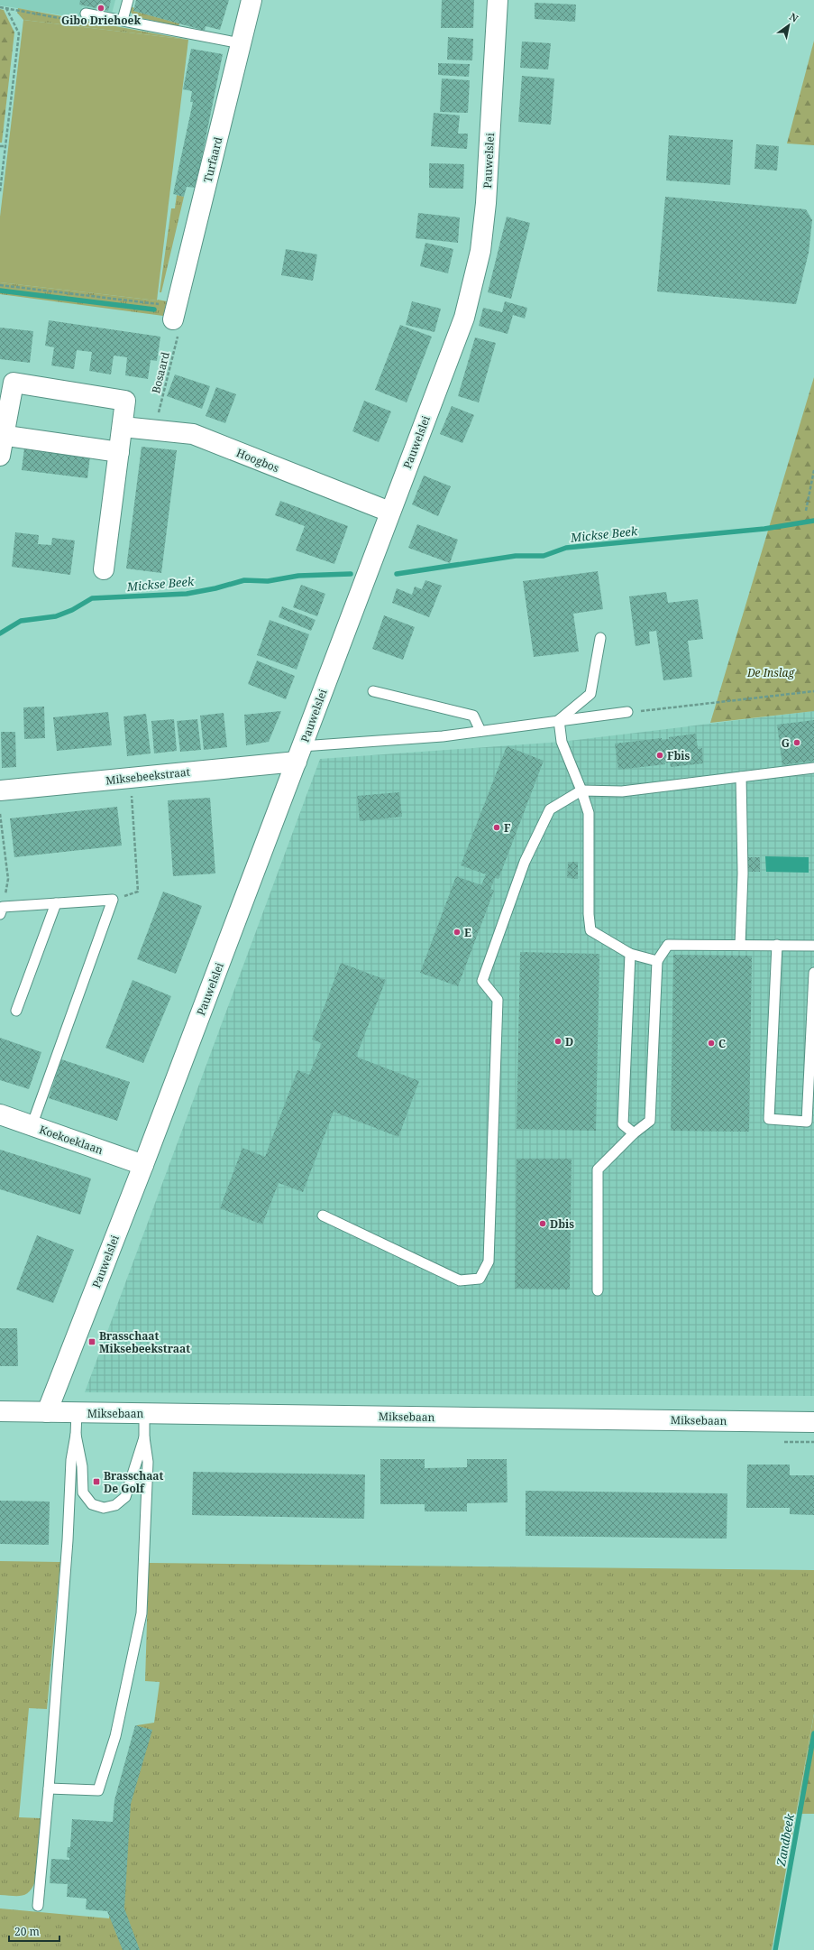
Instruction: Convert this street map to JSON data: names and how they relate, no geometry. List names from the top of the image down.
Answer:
{
  "streets": {
    "street": [
      "Turfaard",
      "Pauwelslei",
      "Hoogbos",
      "Miksebeekstraat",
      "Koekoeklaan",
      "Miksebaan"
    ],
    "path": ["Bosaard"]
  },
  "crossings": [
    ["Turfaard", "Bosaard"],
    ["Pauwelslei", "Hoogbos"],
    ["Pauwelslei", "Miksebeekstraat"],
    ["Pauwelslei", "Koekoeklaan"],
    ["Pauwelslei", "Miksebaan"],
    ["Bosaard", "Hoogbos"]
  ],
  "water": ["Mickse Beek", "Zandbeek"],
  "parks": ["De Inslag"],
  "places": {
    "other": [
      "Gibo Driehoek",
      "G",
      "Fbis",
      "F",
      "E",
      "D",
      "C",
      "Dbis"
    ],
    "transit": ["Brasschaat Miksebeekstraat", "Brasschaat De Golf"]
  },
  "scale_bar": "20 m",
  "north": "top right"
}
